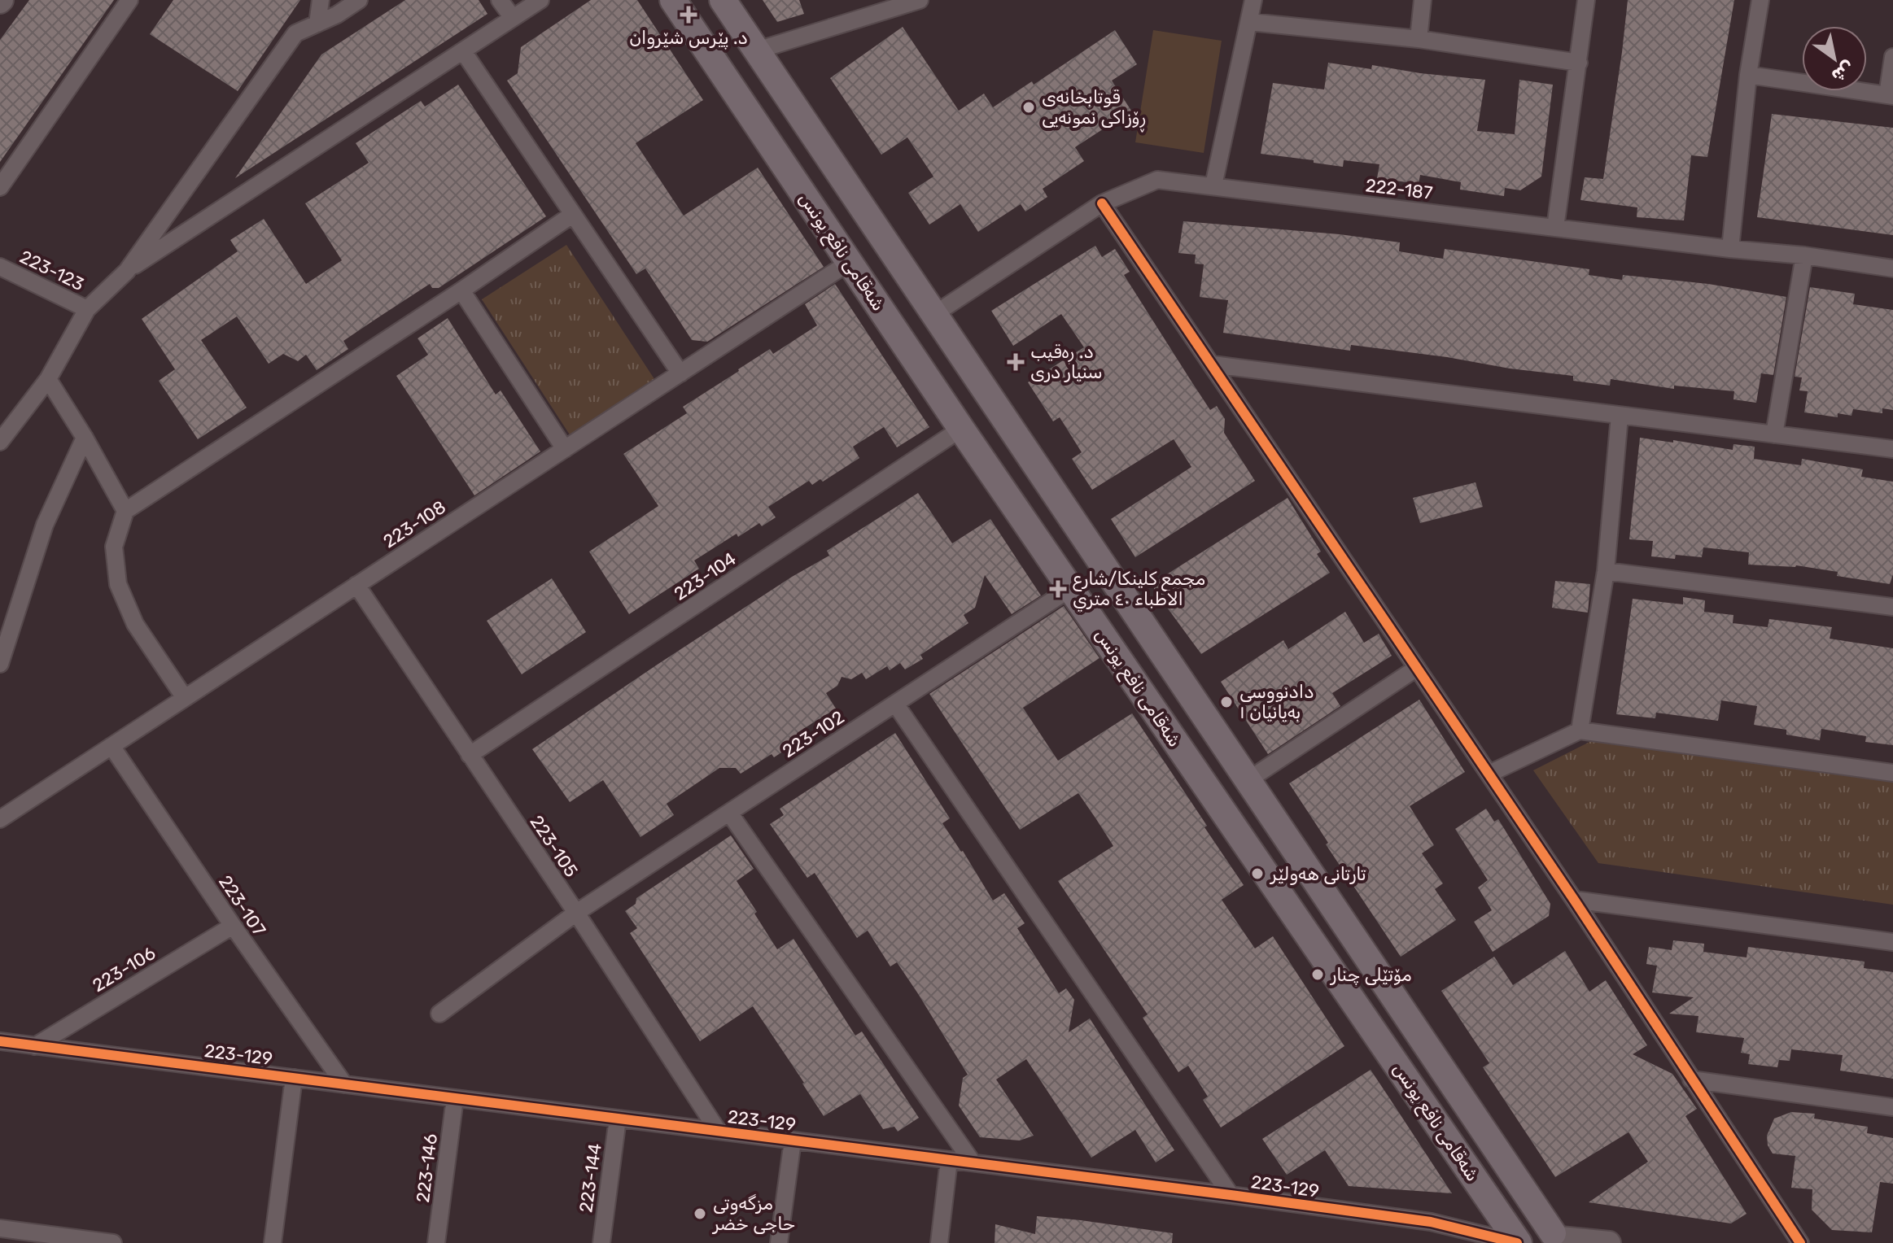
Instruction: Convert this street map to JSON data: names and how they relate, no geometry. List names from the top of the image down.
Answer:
{
  "streets": {
    "main road": ["شەقامی نافع یونس"],
    "street": [
      "222-187",
      "223-123",
      "223-108",
      "223-104",
      "223-102",
      "223-105",
      "223-107",
      "223-106",
      "223-129",
      "223-146",
      "223-144"
    ]
  },
  "crossings": [
    ["222-187", "شەقامی نافع یونس"],
    ["شەقامی نافع یونس", "223-108"],
    ["شەقامی نافع یونس", "223-104"],
    ["شەقامی نافع یونس", "223-102"],
    ["شەقامی نافع یونس", "223-129"],
    ["223-108", "223-105"],
    ["223-108", "223-107"],
    ["223-104", "223-105"],
    ["223-102", "223-105"],
    ["223-105", "223-129"],
    ["223-107", "223-106"],
    ["223-107", "223-129"],
    ["223-106", "223-129"],
    ["223-129", "223-146"],
    ["223-129", "223-144"]
  ],
  "places": {
    "health": ["د. پێرس شێروان", "د. ڕەقیب سنیار دری", "مجمع كلينكا/شارع الاطباء ٤٠ متري"],
    "other": [
      "قوتابخانەی ڕۆزاکی نمونەیی",
      "دادنووسی بەیانیان ١",
      "تارتانی هەولێر",
      "مۆتێلی چنار",
      "مزگه‌وتی حاجی خضر"
    ]
  },
  "north": "bottom right"
}
